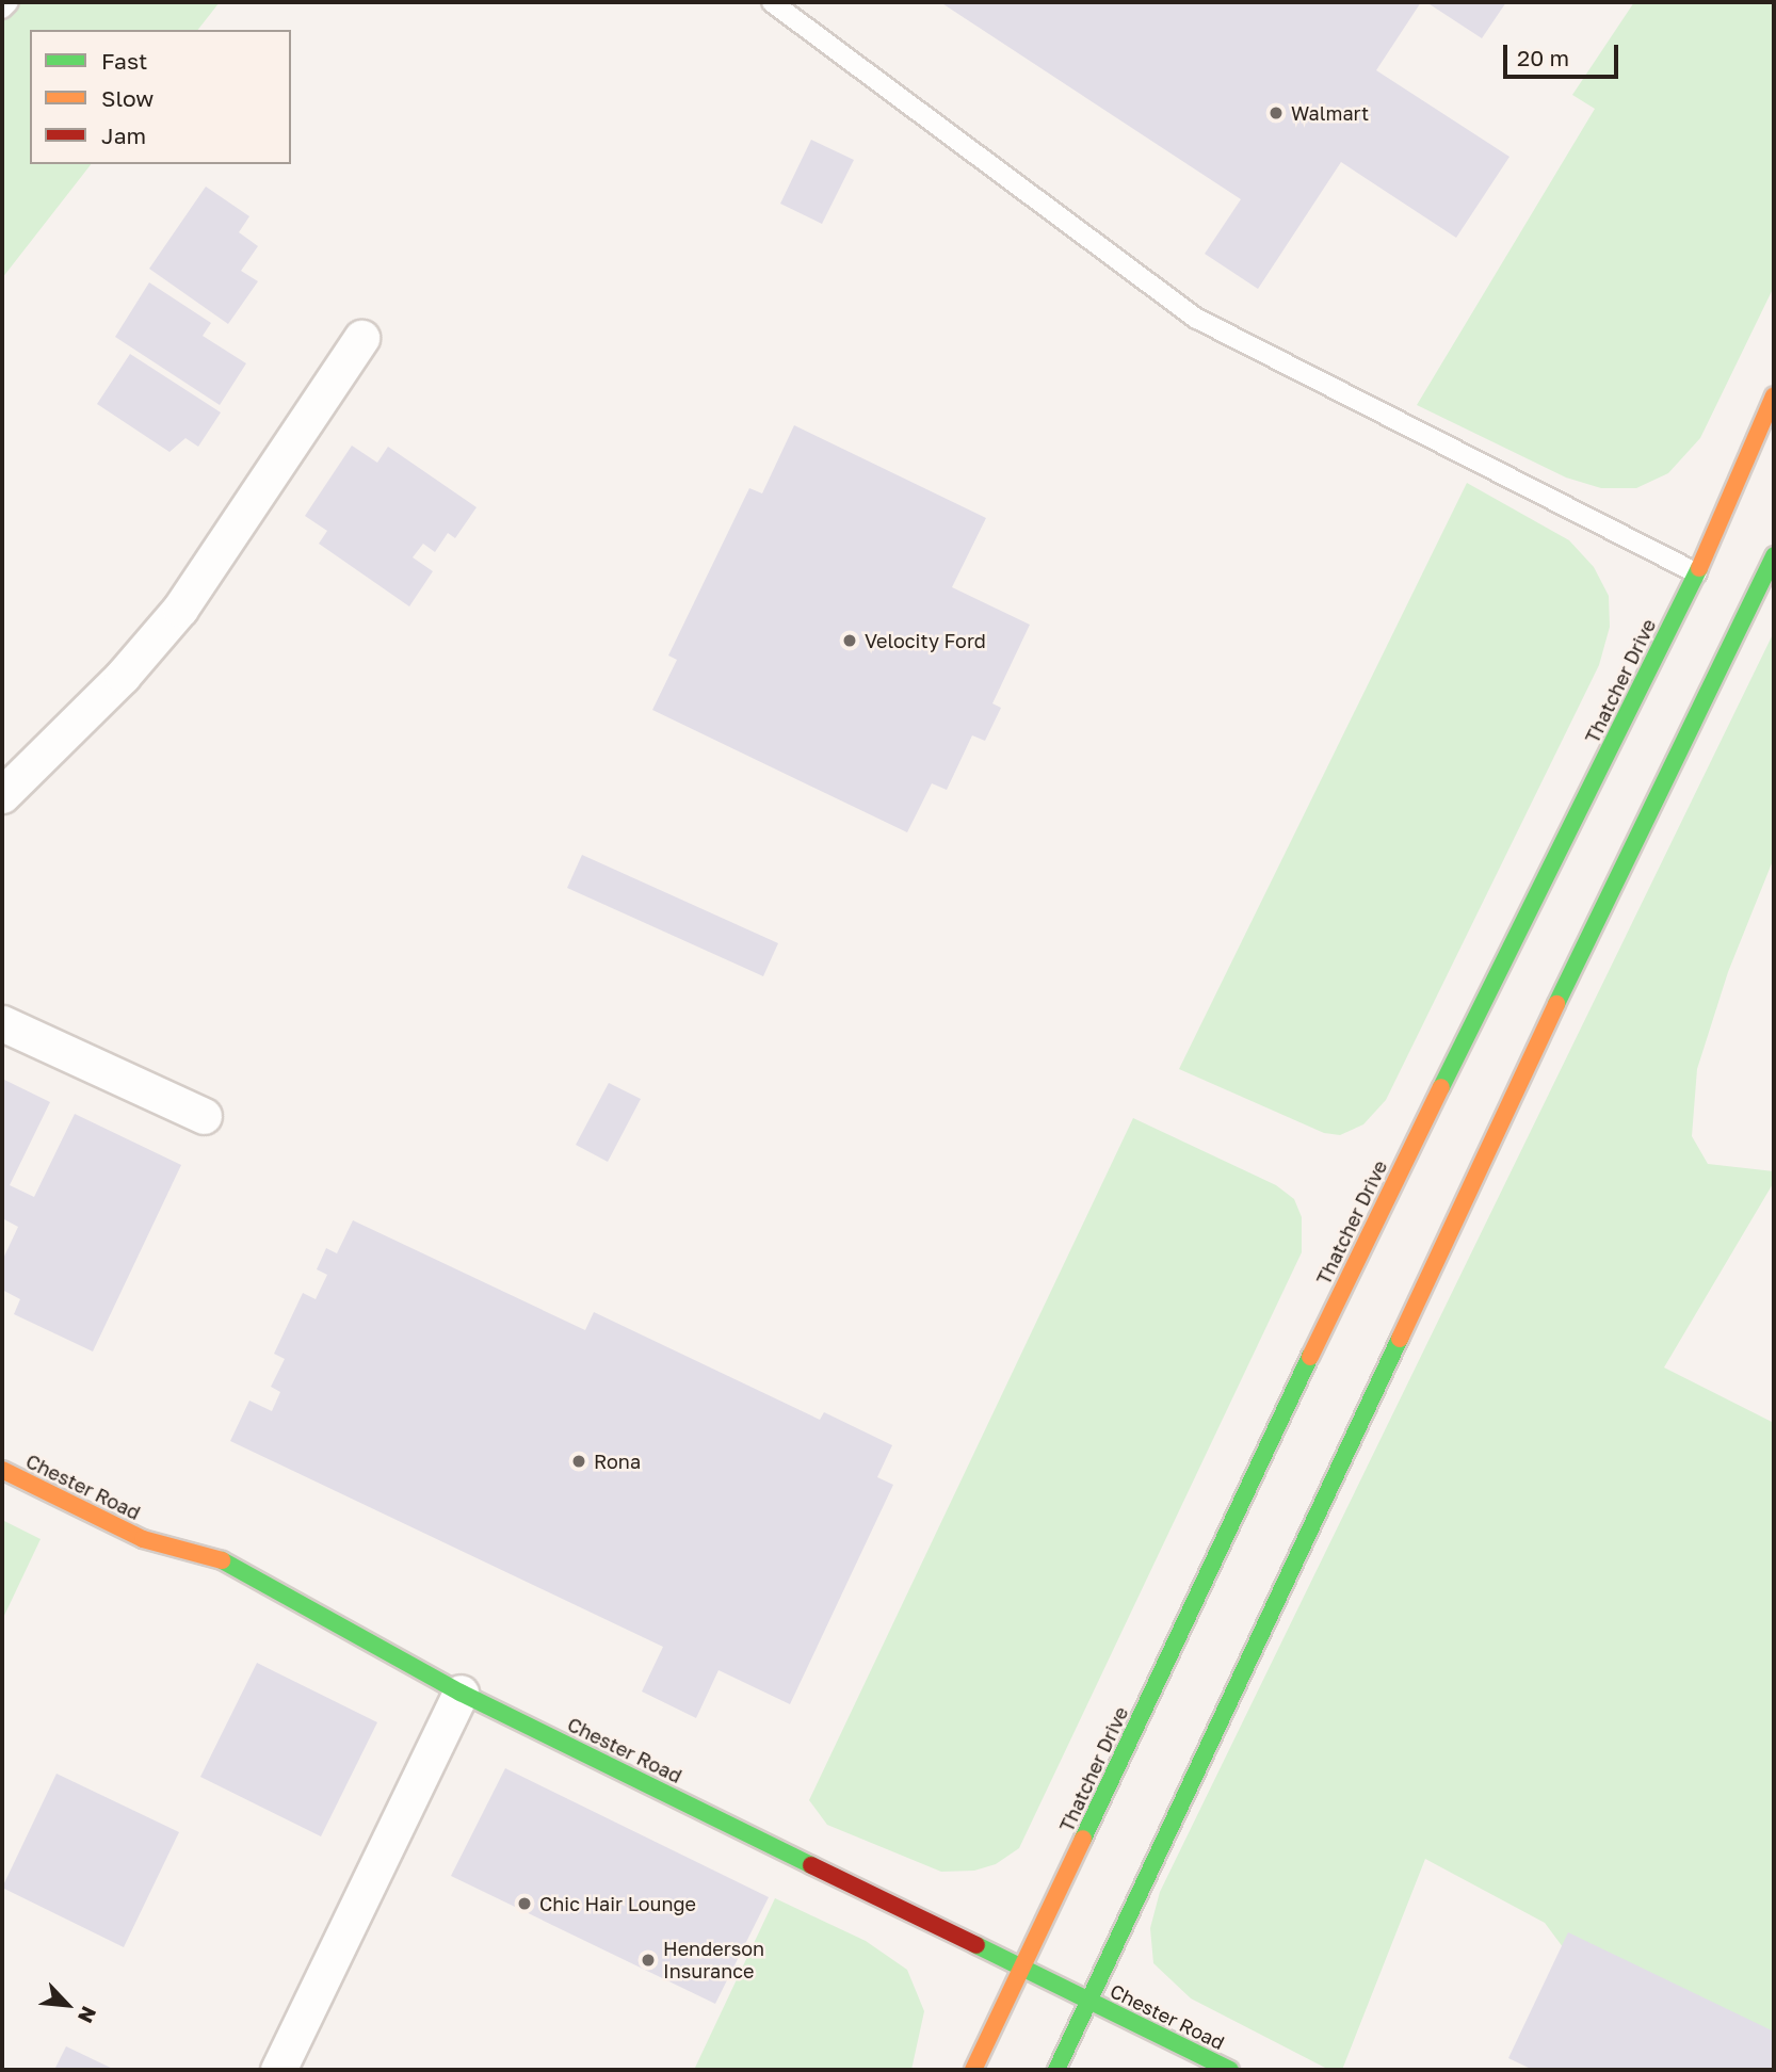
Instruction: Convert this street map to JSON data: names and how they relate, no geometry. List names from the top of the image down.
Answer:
{
  "streets": {
    "main road": ["Thatcher Drive", "Chester Road"]
  },
  "crossings": [
    ["Thatcher Drive", "Chester Road"]
  ],
  "places": [
    "Walmart",
    "Velocity Ford",
    "Rona",
    "Chic Hair Lounge",
    "Henderson Insurance"
  ],
  "legend": ["Fast", "Slow", "Jam"],
  "scale_bar": "20 m",
  "north": "bottom right"
}
